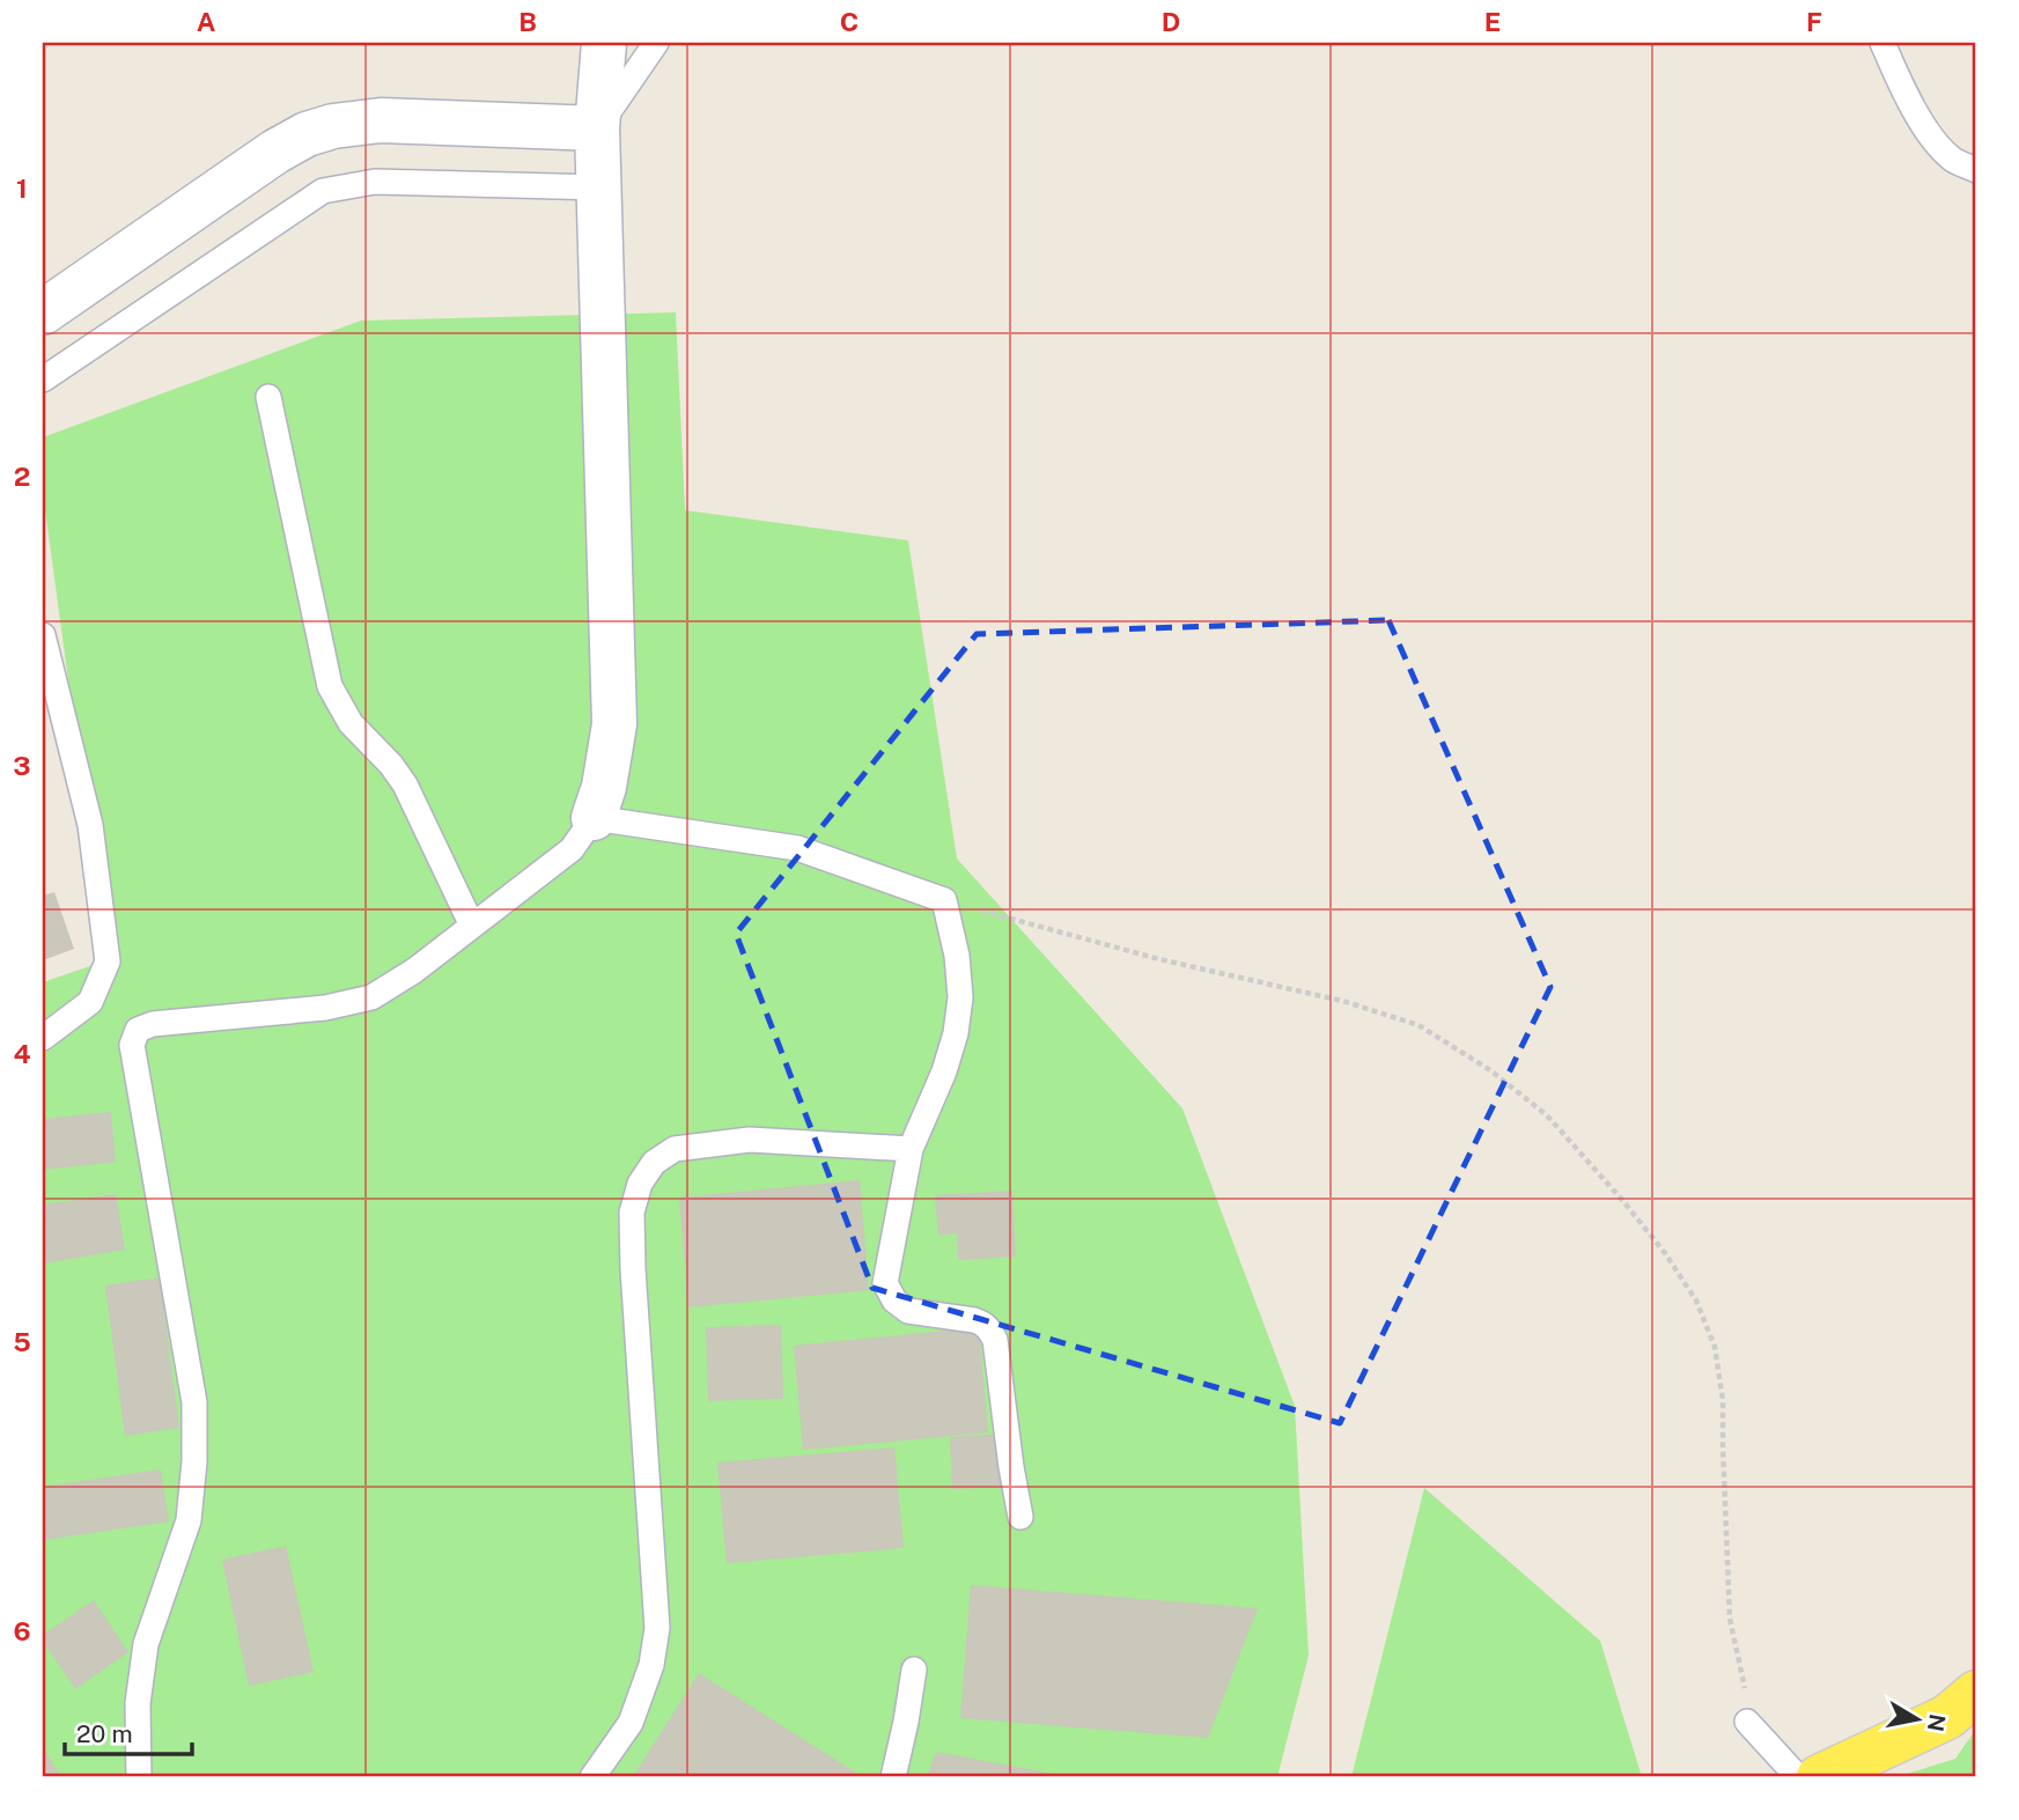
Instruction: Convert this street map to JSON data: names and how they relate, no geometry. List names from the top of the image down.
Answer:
{
  "scale_bar": "20 m",
  "north": "right",
  "grid": {
    "columns": [
      "A",
      "B",
      "C",
      "D",
      "E",
      "F"
    ],
    "rows": [
      "1",
      "2",
      "3",
      "4",
      "5",
      "6"
    ]
  }
}
